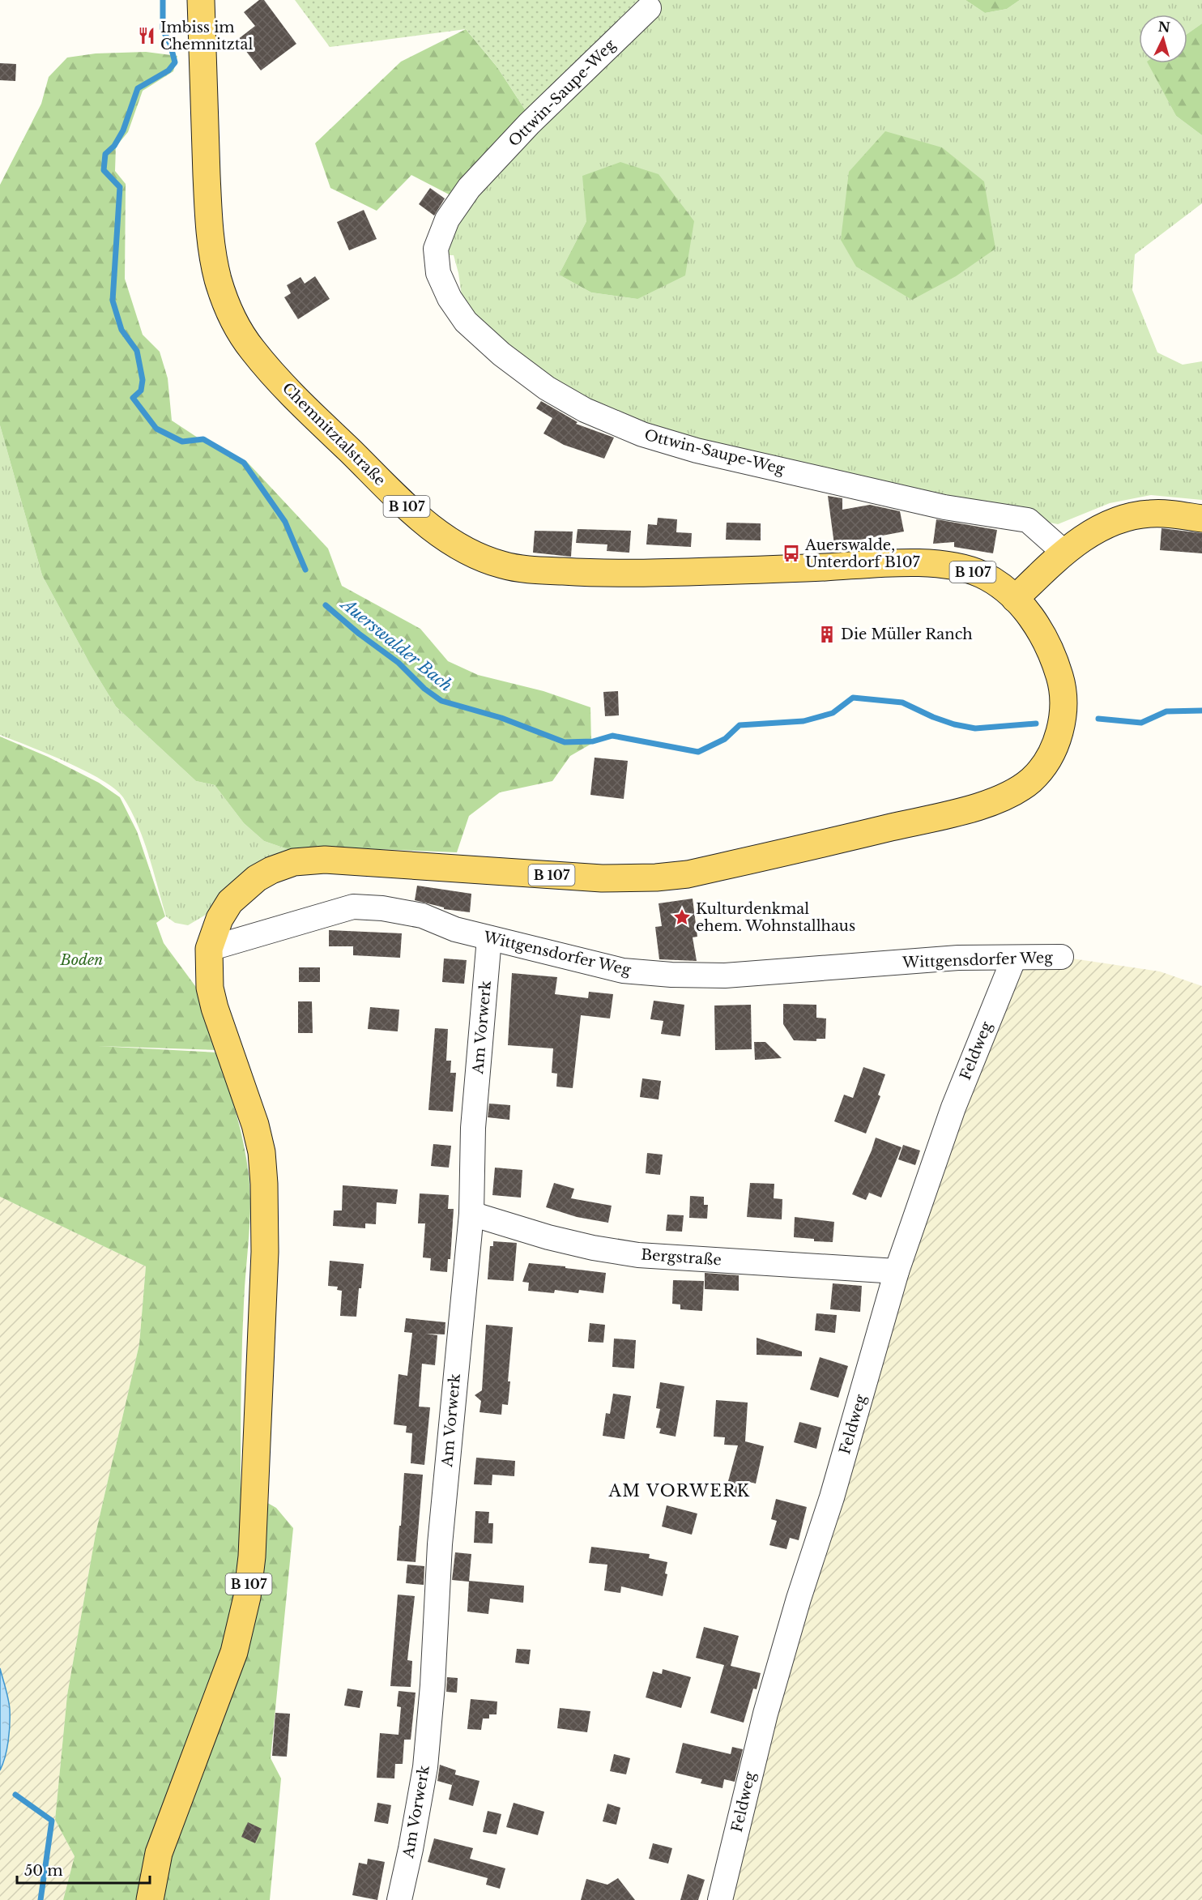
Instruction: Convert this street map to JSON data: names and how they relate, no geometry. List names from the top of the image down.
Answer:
{
  "streets": {
    "main road": ["Chemnitztalstraße", "B 107"],
    "street": [
      "Ottwin-Saupe-Weg",
      "Wittgensdorfer Weg",
      "Am Vorwerk",
      "Feldweg",
      "Bergstraße"
    ]
  },
  "crossings": [
    ["Chemnitztalstraße", "B 107"],
    ["B 107", "Wittgensdorfer Weg"],
    ["Wittgensdorfer Weg", "Am Vorwerk"],
    ["Wittgensdorfer Weg", "Feldweg"],
    ["Am Vorwerk", "Bergstraße"],
    ["Feldweg", "Bergstraße"]
  ],
  "districts": ["AM VORWERK"],
  "water": ["Auerswalder Bach"],
  "parks": ["Boden"],
  "places": {
    "restaurant": ["Imbiss im Chemnitztal"],
    "bus stop": ["Auerswalde, Unterdorf B107"],
    "building": ["Die Müller Ranch"],
    "place": ["Kulturdenkmal ehem. Wohnstallhaus"]
  },
  "scale_bar": "50 m",
  "north": "top"
}
